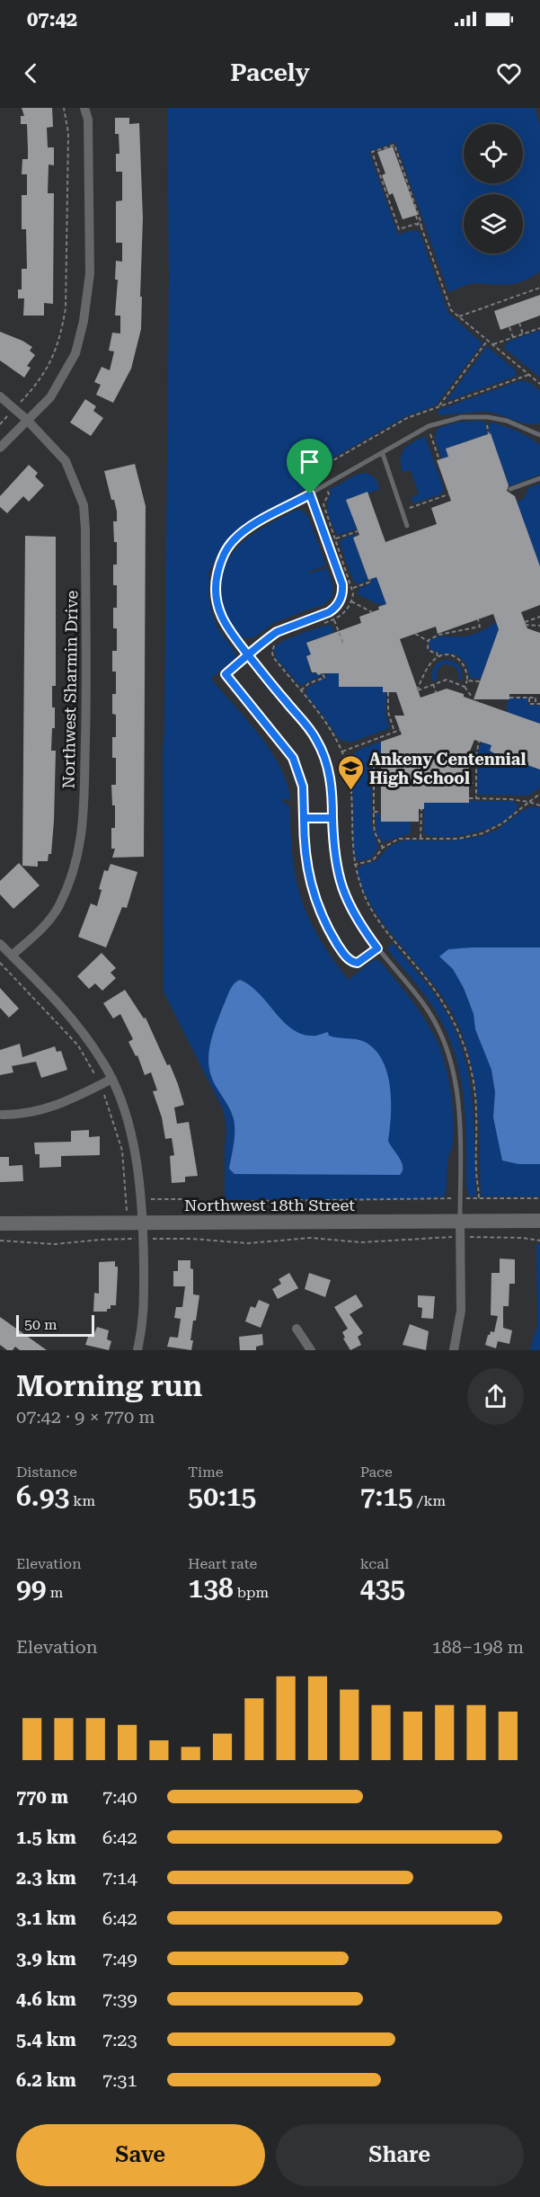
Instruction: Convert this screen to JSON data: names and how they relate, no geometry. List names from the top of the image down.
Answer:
{
  "streets": {
    "main road": ["Northwest 18th Street"],
    "street": ["Northwest Sharmin Drive"]
  },
  "places": {
    "school or university": ["Ankeny Centennial High School"]
  },
  "scale_bar": "50 m",
  "page": {
    "status": "07:42",
    "header": "Pacely",
    "scale": "50 m",
    "heading": ["Morning run", "07:42 · 9 × 770 m"],
    "stats": [
      ["Distance", "6.93 km"],
      ["Time", "50:15"],
      ["Pace", "7:15 /km"],
      ["Elevation", "99 m"],
      ["Heart rate", "138 bpm"],
      ["kcal", "435"]
    ],
    "chart": ["Elevation", "188–198 m"],
    "list": [
      {
        "name": "770 m",
        "note": "7:40"
      },
      {
        "name": "1.5 km",
        "note": "6:42"
      },
      {
        "name": "2.3 km",
        "note": "7:14"
      },
      {
        "name": "3.1 km",
        "note": "6:42"
      },
      {
        "name": "3.9 km",
        "note": "7:49"
      },
      {
        "name": "4.6 km",
        "note": "7:39"
      },
      {
        "name": "5.4 km",
        "note": "7:23"
      },
      {
        "name": "6.2 km",
        "note": "7:31"
      }
    ],
    "buttons": ["Save", "Share"]
  }
}
